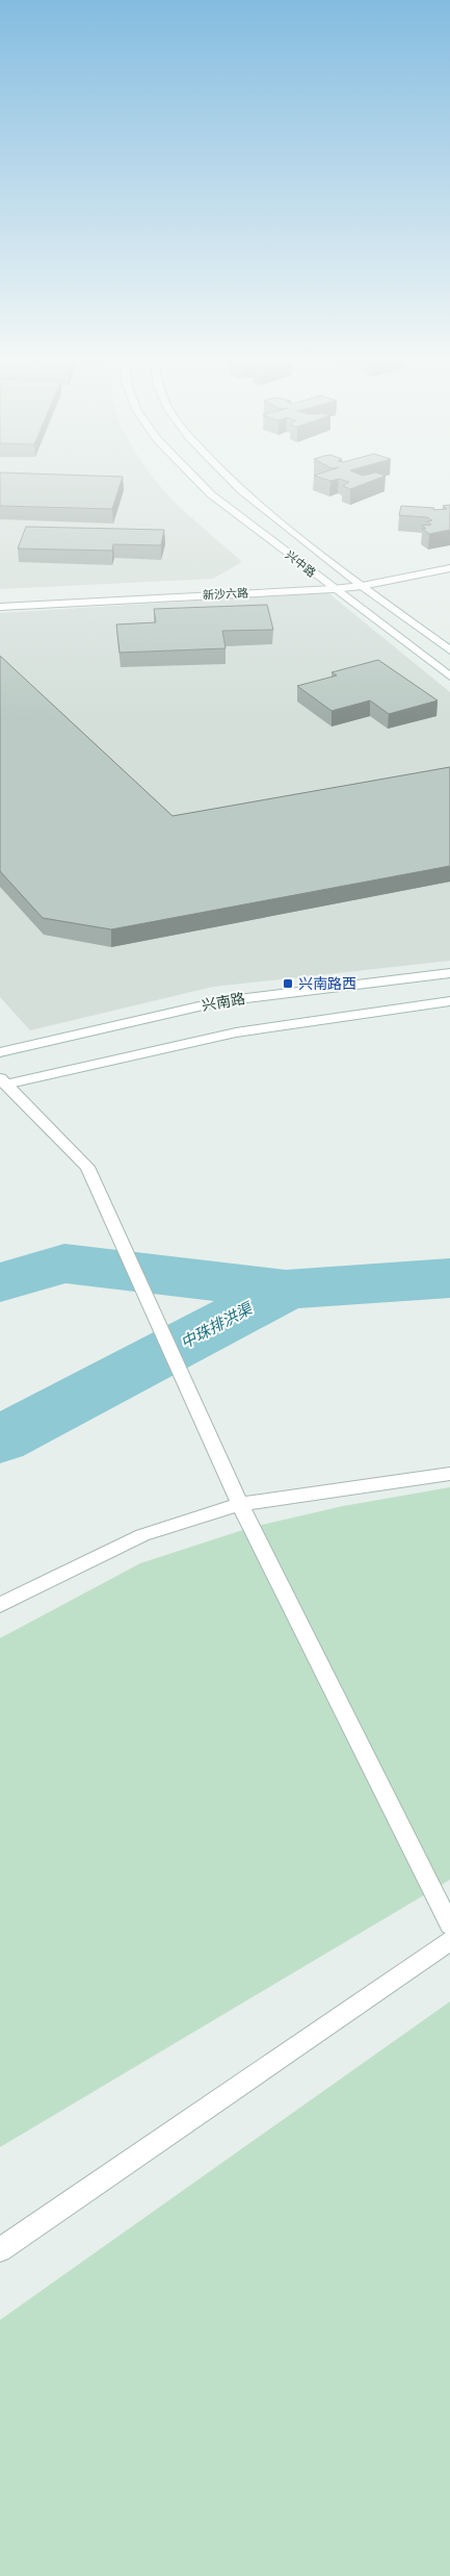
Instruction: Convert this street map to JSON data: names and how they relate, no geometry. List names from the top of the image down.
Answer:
{
  "streets": {
    "street": ["兴中路", "新沙六路", "兴南路"]
  },
  "crossings": [
    ["兴中路", "新沙六路"]
  ],
  "water": ["中珠排洪渠"],
  "places": {
    "transit": ["兴南路西"]
  }
}
